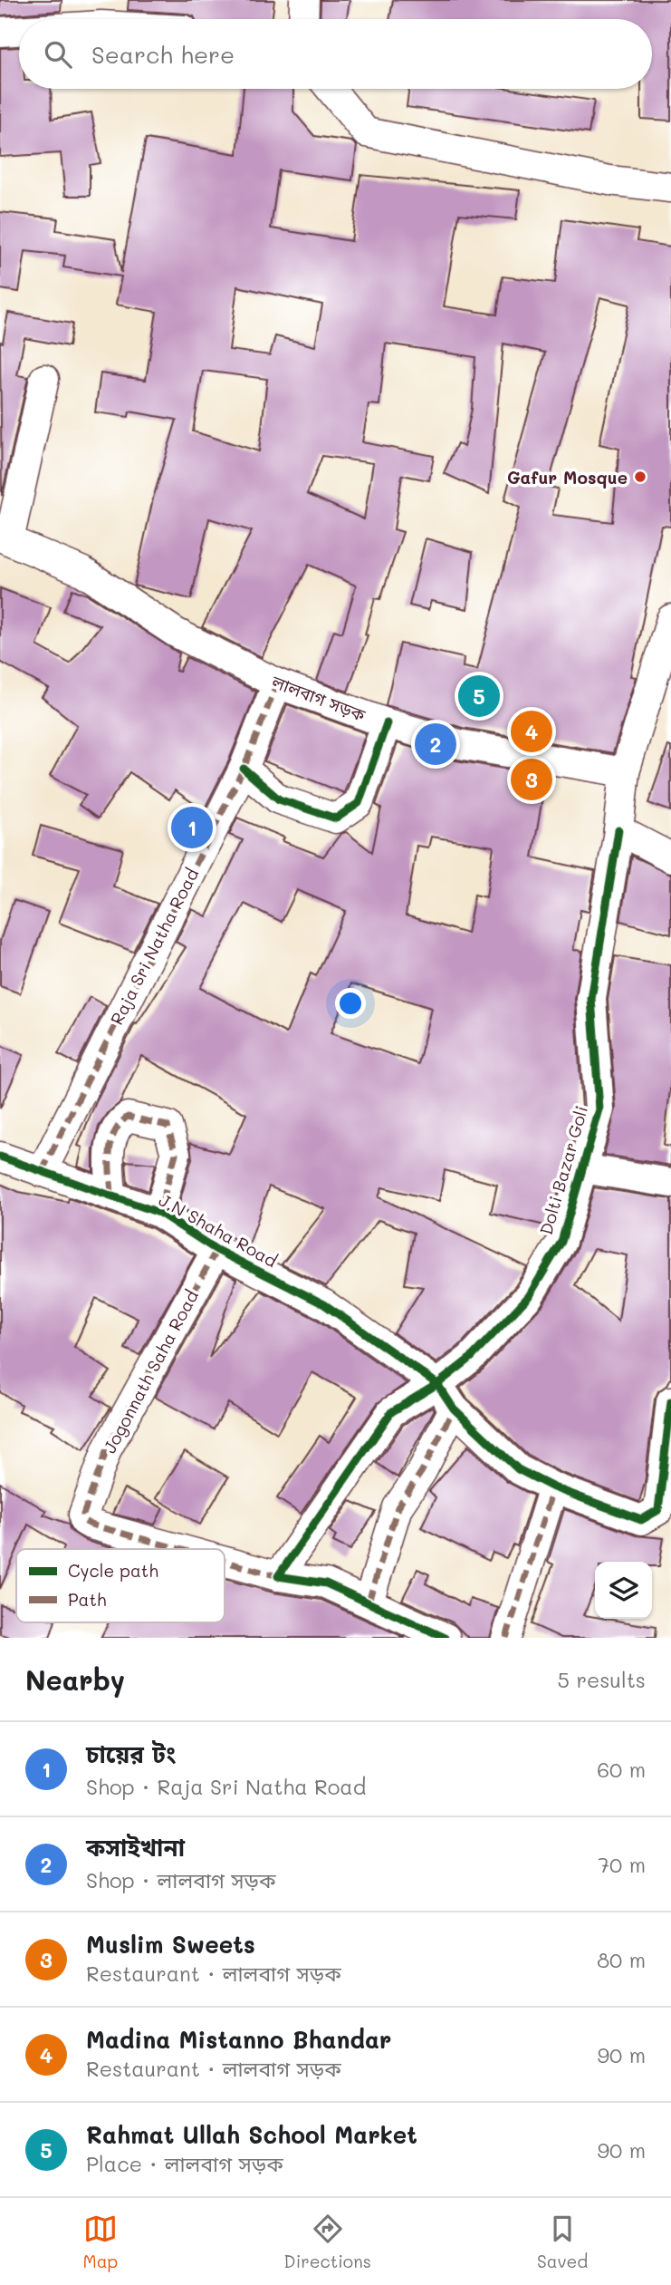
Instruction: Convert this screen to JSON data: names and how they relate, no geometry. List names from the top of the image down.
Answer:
{
  "streets": {
    "street": [
      "লালবাগ সড়ক",
      "Raja Sri Natha Road",
      "Dolti Bazar Goli",
      "J.N Shaha Road",
      "Jogonnath Saha Road"
    ]
  },
  "crossings": [
    ["লালবাগ সড়ক", "Raja Sri Natha Road"],
    ["Raja Sri Natha Road", "J.N Shaha Road"],
    ["Dolti Bazar Goli", "J.N Shaha Road"],
    ["Dolti Bazar Goli", "Jogonnath Saha Road"],
    ["J.N Shaha Road", "Jogonnath Saha Road"]
  ],
  "places": ["Gafur Mosque"],
  "legend": ["Cycle path", "Path"],
  "page": {
    "search": "Search here",
    "pins": [
      "5",
      "4",
      "2",
      "3",
      "1"
    ],
    "heading": ["Nearby", "5 results"],
    "list": [
      {
        "mark": "1",
        "name": "চায়ের টং",
        "note": "Shop · Raja Sri Natha Road",
        "value": "60 m"
      },
      {
        "mark": "2",
        "name": "কসাইখানা",
        "note": "Shop · লালবাগ সড়ক",
        "value": "70 m"
      },
      {
        "mark": "3",
        "name": "Muslim Sweets",
        "note": "Restaurant · লালবাগ সড়ক",
        "value": "80 m"
      },
      {
        "mark": "4",
        "name": "Madina Mistanno Bhandar",
        "note": "Restaurant · লালবাগ সড়ক",
        "value": "90 m"
      },
      {
        "mark": "5",
        "name": "Rahmat Ullah School Market",
        "note": "Place · লালবাগ সড়ক",
        "value": "90 m"
      }
    ],
    "nav": ["Map", "Directions", "Saved"]
  }
}
